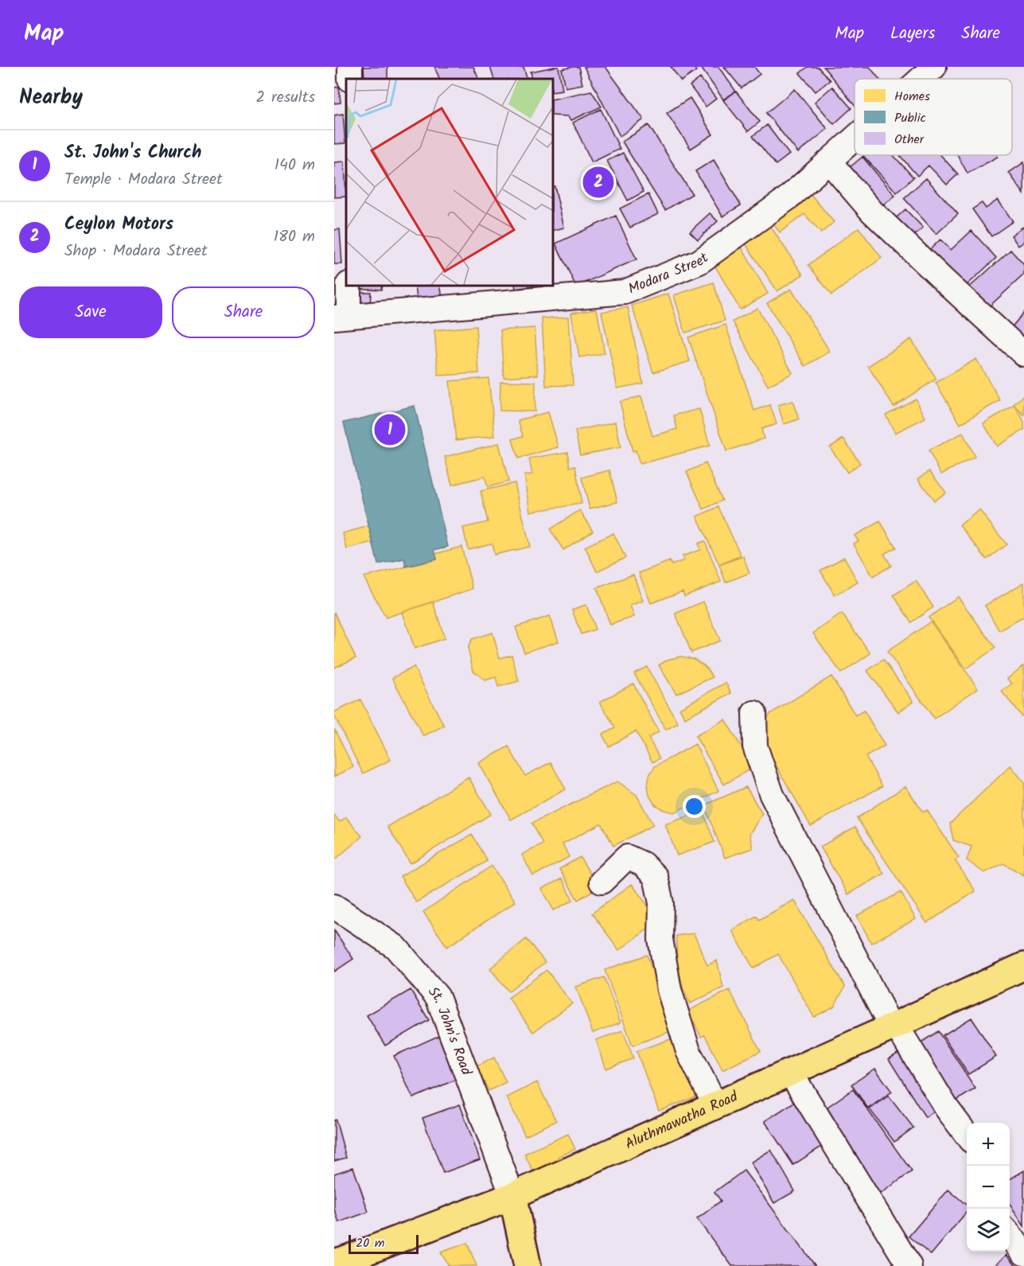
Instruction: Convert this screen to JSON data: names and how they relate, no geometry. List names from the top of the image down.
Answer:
{
  "streets": {
    "main road": ["Aluthmawatha Road"],
    "street": ["Modara Street", "St. John's Road"]
  },
  "crossings": [
    ["St. John's Road", "Aluthmawatha Road"]
  ],
  "legend": ["Homes", "Public", "Other"],
  "scale_bar": "20 m",
  "page": {
    "header": "Map",
    "nav": ["Map", "Layers", "Share"],
    "heading": ["Nearby", "2 results"],
    "list": [
      {
        "mark": "1",
        "name": "St. John's Church",
        "note": "Temple · Modara Street",
        "value": "140 m"
      },
      {
        "mark": "2",
        "name": "Ceylon Motors",
        "note": "Shop · Modara Street",
        "value": "180 m"
      }
    ],
    "pins": ["2", "1"],
    "buttons": ["Save", "Share"],
    "map_buttons": ["+", "−"],
    "scale": "20 m"
  }
}
